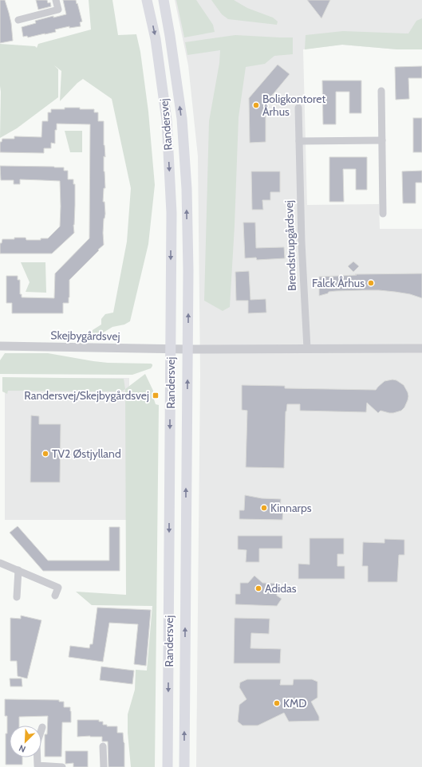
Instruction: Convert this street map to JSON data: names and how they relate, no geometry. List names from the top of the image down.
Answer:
{
  "streets": {
    "main road": ["Randersvej"],
    "street": ["Brendstrupgårdsvej", "Skejbygårdsvej"]
  },
  "crossings": [
    ["Randersvej", "Skejbygårdsvej"]
  ],
  "places": {
    "other": [
      "Boligkontoret Århus",
      "Falck Århus",
      "TV2 Østjylland",
      "Kinnarps",
      "Adidas",
      "KMD"
    ],
    "transit": ["Randersvej/Skejbygårdsvej"]
  },
  "north": "bottom left"
}
